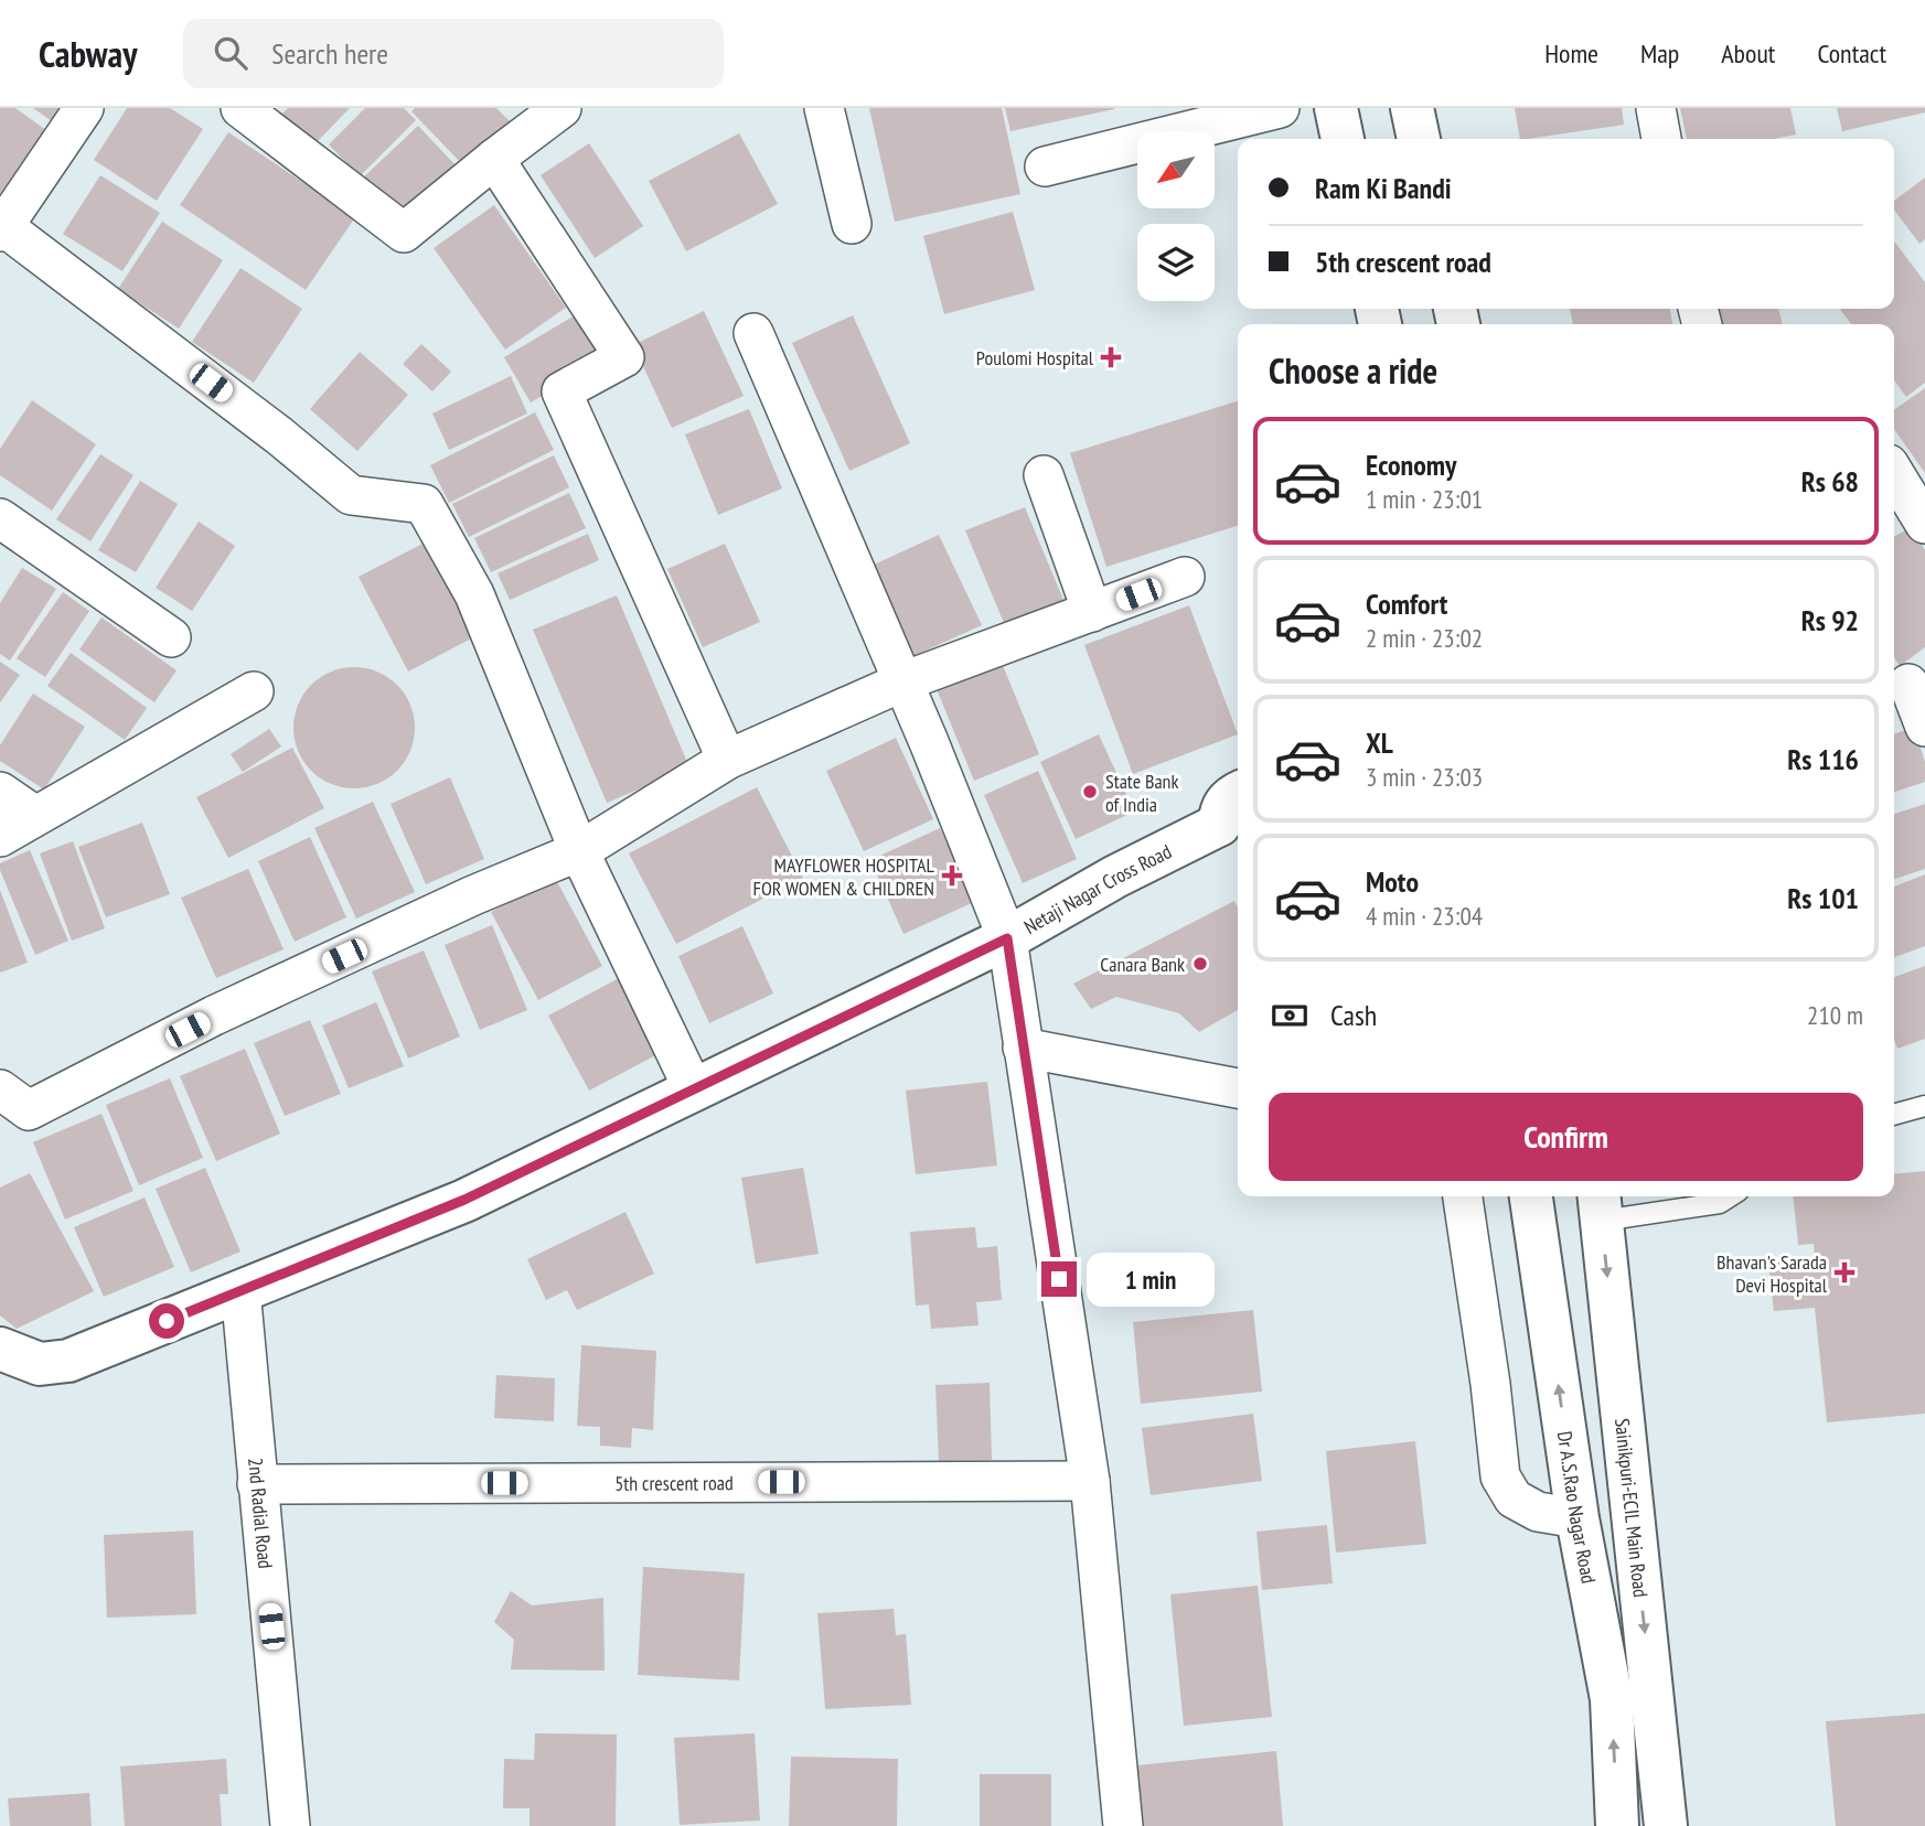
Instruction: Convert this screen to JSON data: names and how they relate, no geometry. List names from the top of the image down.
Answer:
{
  "streets": {
    "main road": ["Netaji Nagar Cross Road", "Dr A.S.Rao Nagar Road", "Sainikpuri-ECIL Main Road"],
    "street": ["5th crescent road", "2nd Radial Road"]
  },
  "crossings": [
    ["Netaji Nagar Cross Road", "2nd Radial Road"],
    ["5th crescent road", "2nd Radial Road"]
  ],
  "one_way": ["Dr A.S.Rao Nagar Road", "Sainikpuri-ECIL Main Road"],
  "places": {
    "health": ["Poulomi Hospital", "MAYFLOWER HOSPITAL FOR WOMEN & CHILDREN", "Bhavan's Sarada Devi Hospital"],
    "other": ["State Bank of India", "Canara Bank"]
  },
  "north": "bottom left",
  "page": {
    "header": "Cabway",
    "search": "Search here",
    "nav": [
      "Home",
      "Map",
      "About",
      "Contact"
    ],
    "banner": ["Ram Ki Bandi", "5th crescent road"],
    "heading": "Choose a ride",
    "list": [
      {
        "name": "Economy",
        "note": "1 min · 23:01",
        "value": "Rs 68"
      },
      {
        "name": "Comfort",
        "note": "2 min · 23:02",
        "value": "Rs 92"
      },
      {
        "name": "XL",
        "note": "3 min · 23:03",
        "value": "Rs 116"
      },
      {
        "name": "Moto",
        "note": "4 min · 23:04",
        "value": "Rs 101"
      }
    ],
    "pay": ["Cash", "210 m"],
    "buttons": "Confirm",
    "bubble": "1 min"
  }
}
